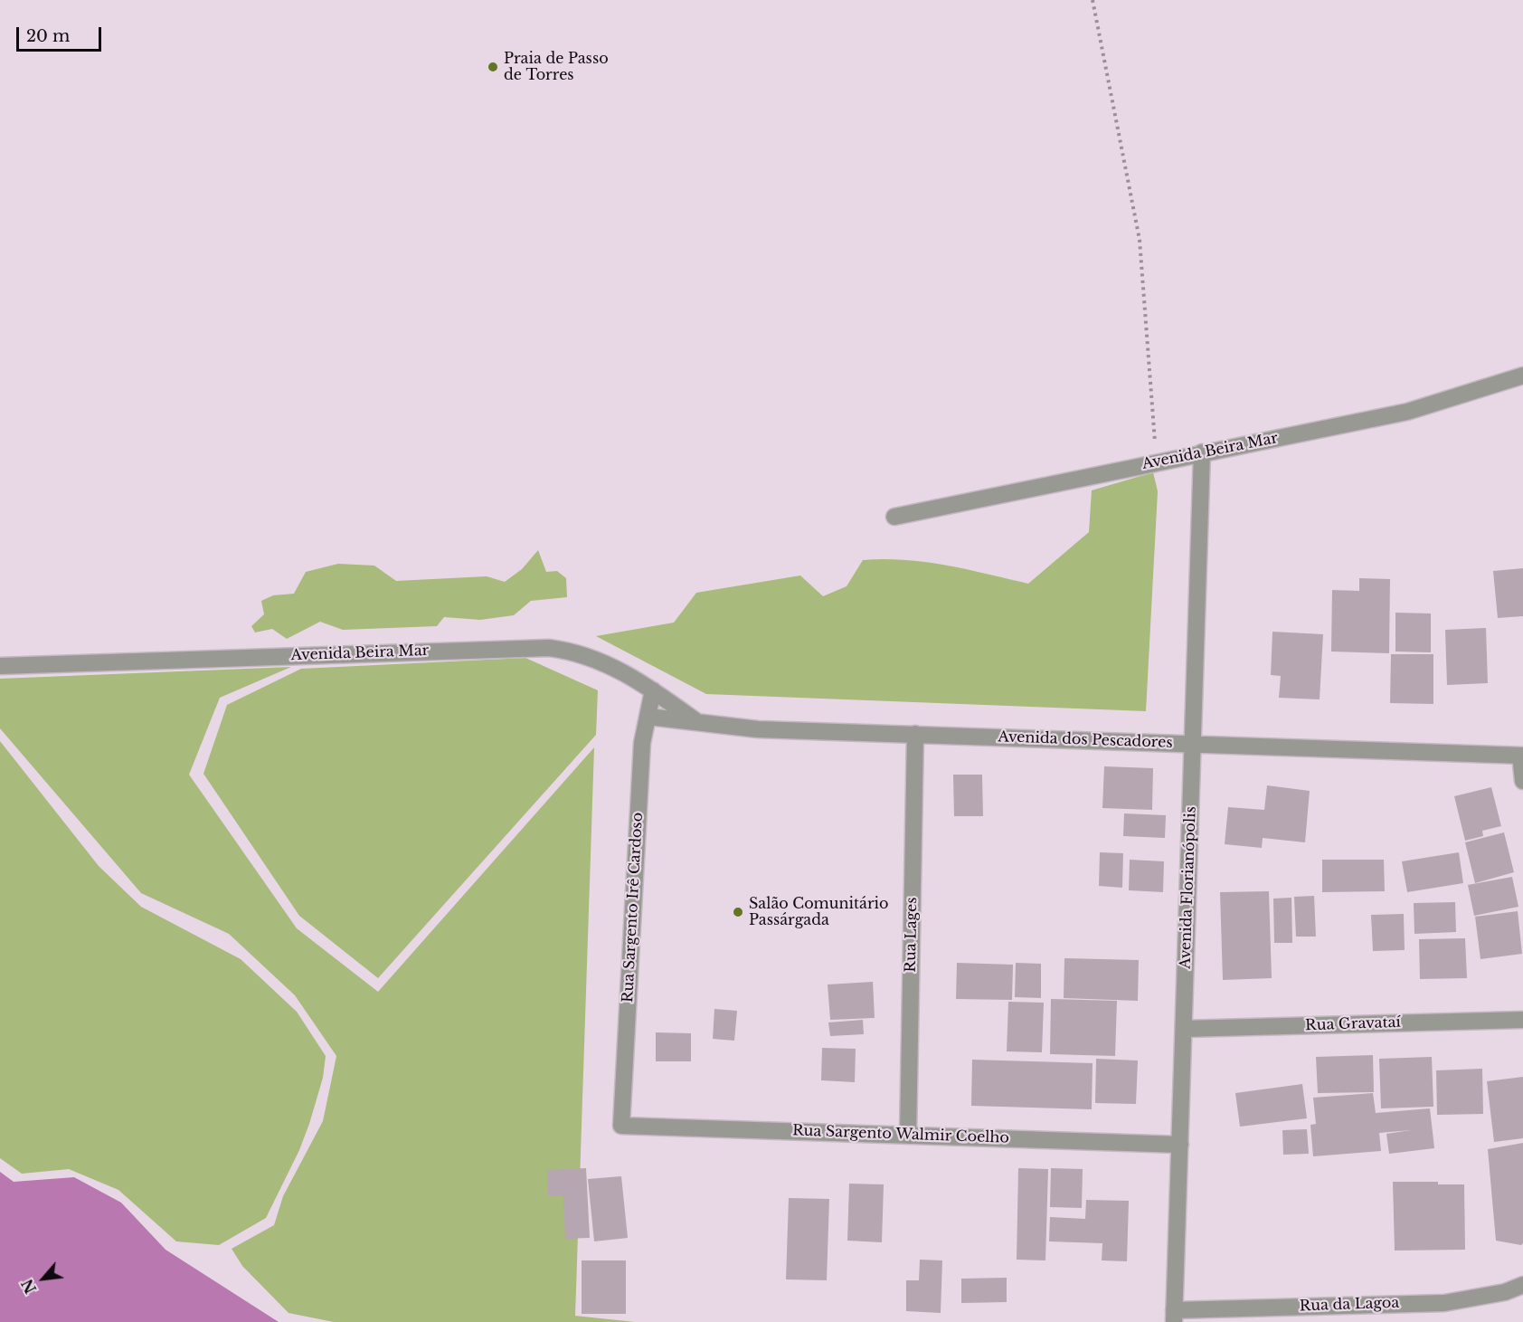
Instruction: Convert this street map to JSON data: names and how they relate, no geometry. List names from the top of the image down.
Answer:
{
  "streets": {
    "street": [
      "Avenida Beira Mar",
      "Avenida dos Pescadores",
      "Avenida Florianópolis",
      "Rua Sargento Irê Cardoso",
      "Rua Lages",
      "Rua Gravataí",
      "Rua Sargento Walmir Coelho",
      "Rua da Lagoa"
    ]
  },
  "crossings": [
    ["Avenida Beira Mar", "Avenida dos Pescadores"],
    ["Avenida Beira Mar", "Avenida Florianópolis"],
    ["Avenida Beira Mar", "Rua Sargento Irê Cardoso"],
    ["Avenida dos Pescadores", "Avenida Florianópolis"],
    ["Avenida dos Pescadores", "Rua Sargento Irê Cardoso"],
    ["Avenida dos Pescadores", "Rua Lages"],
    ["Avenida Florianópolis", "Rua Gravataí"],
    ["Avenida Florianópolis", "Rua Sargento Walmir Coelho"],
    ["Avenida Florianópolis", "Rua da Lagoa"],
    ["Rua Sargento Irê Cardoso", "Rua Sargento Walmir Coelho"],
    ["Rua Lages", "Rua Sargento Walmir Coelho"]
  ],
  "places": ["Praia de Passo de Torres", "Salão Comunitário Passárgada"],
  "scale_bar": "20 m",
  "north": "bottom left"
}
